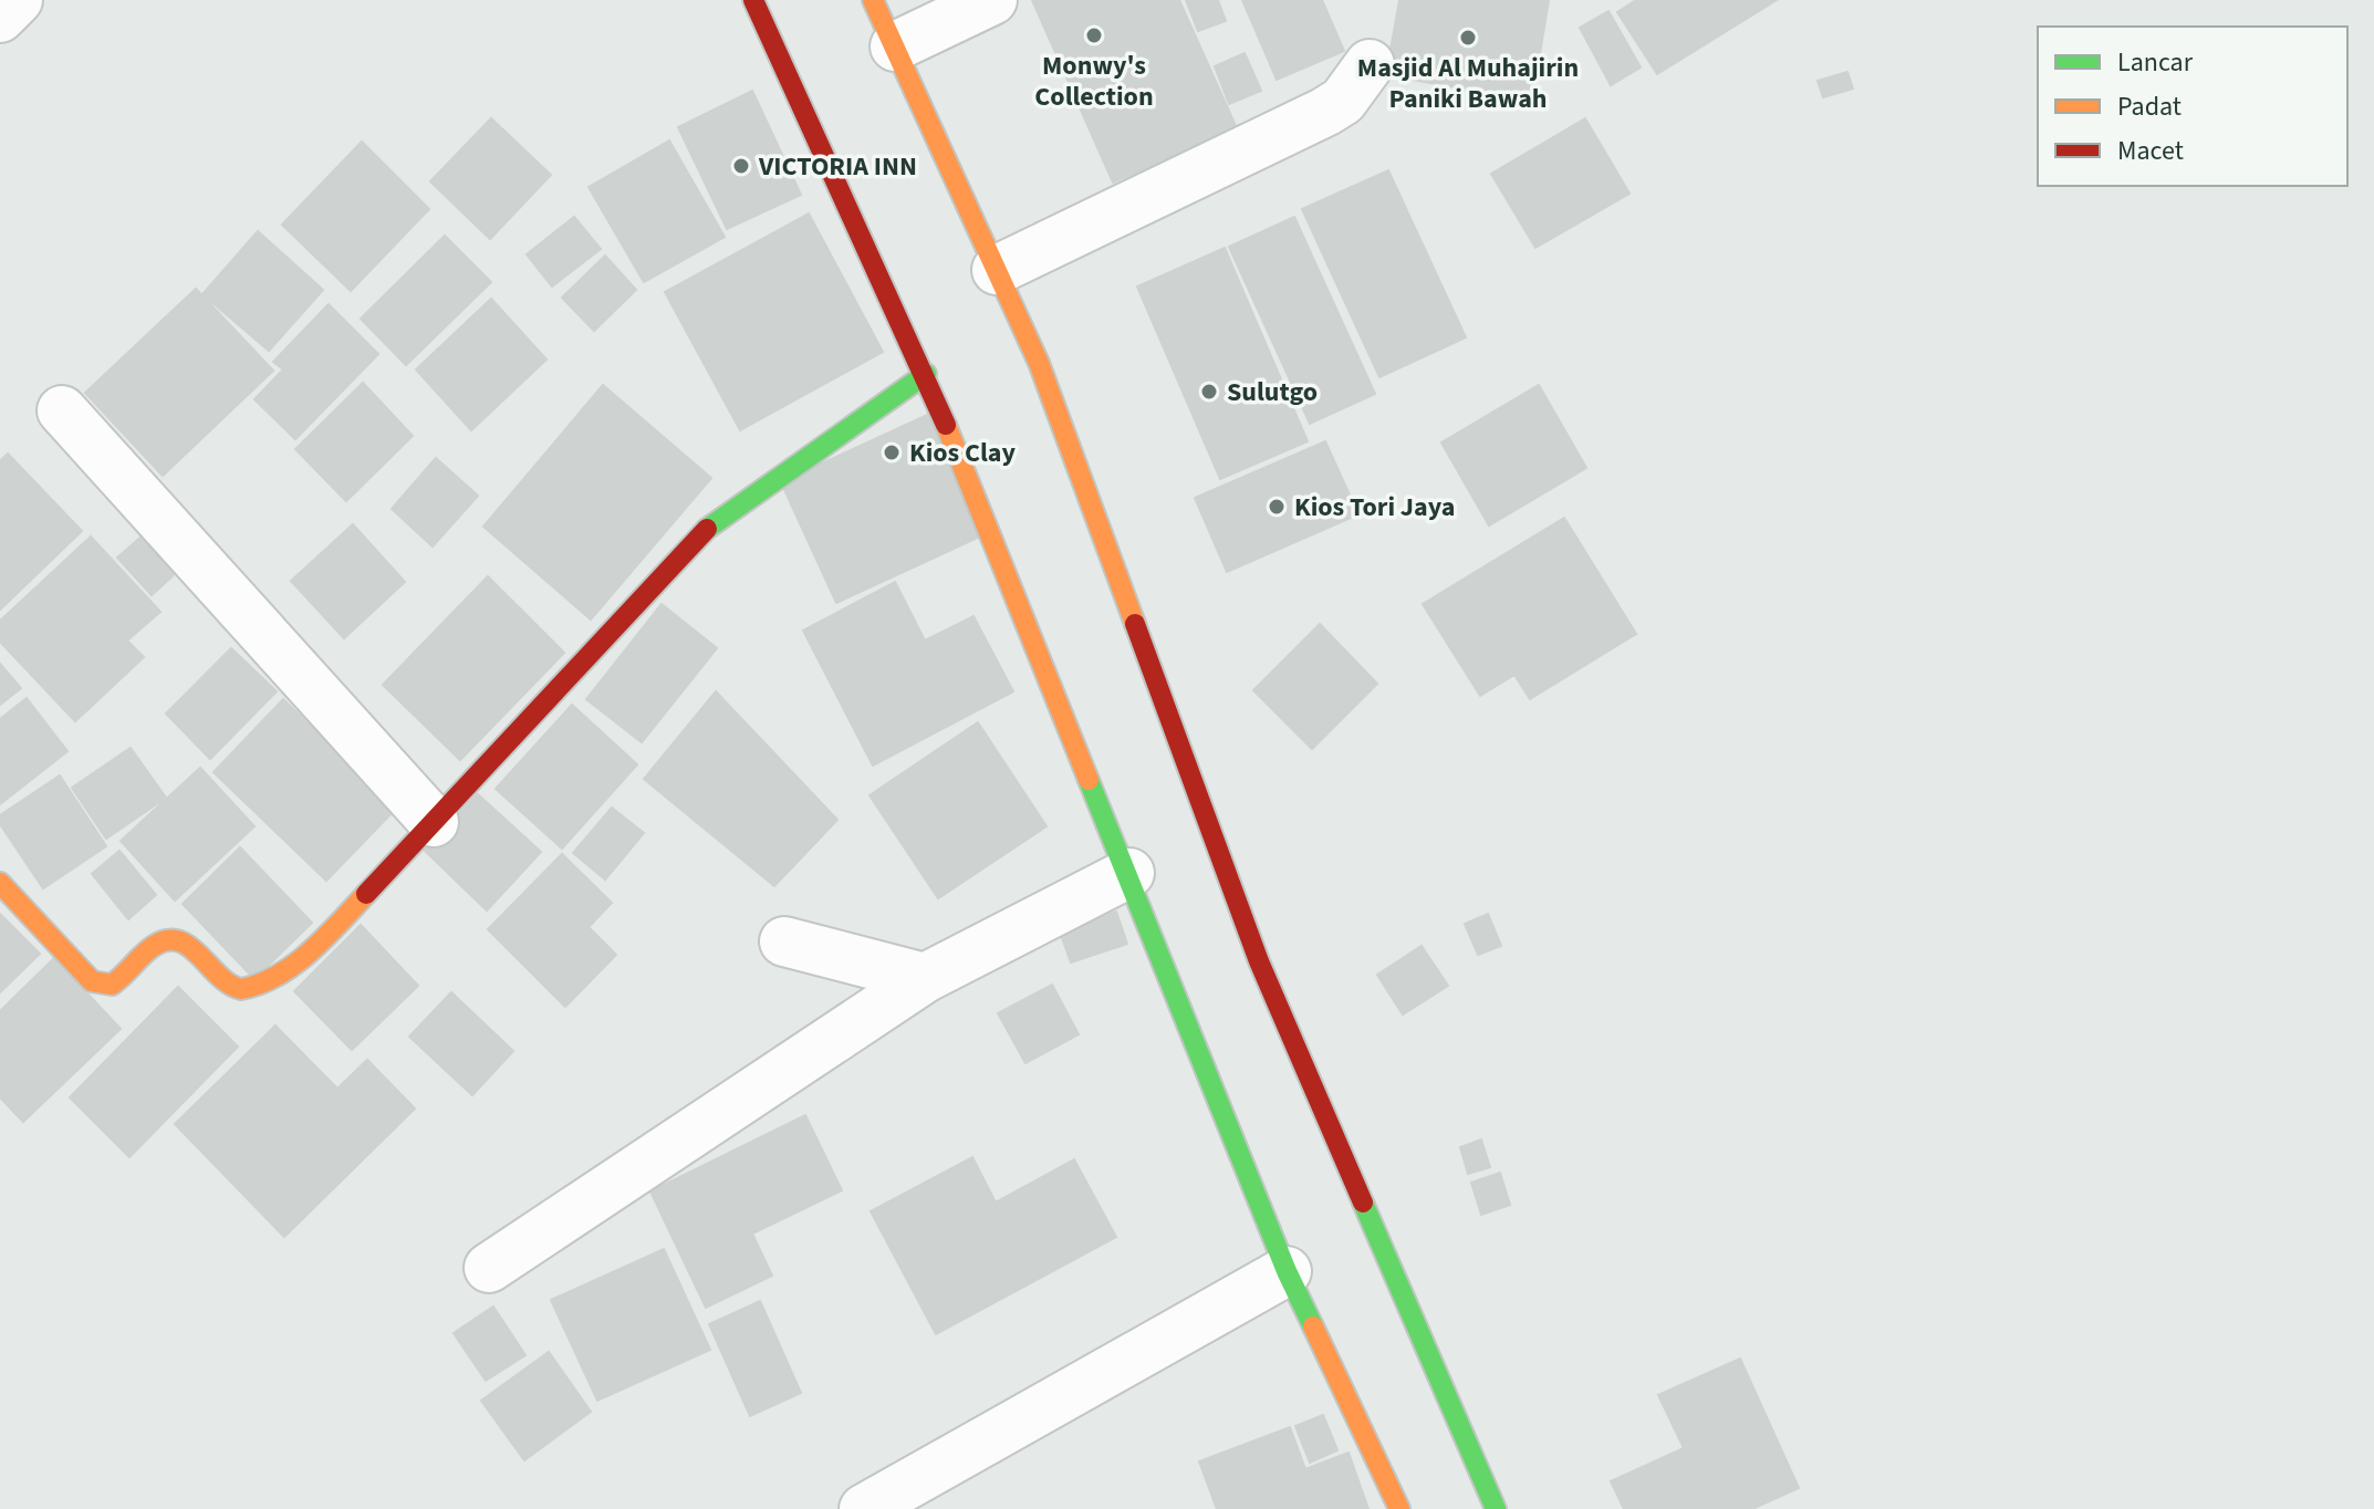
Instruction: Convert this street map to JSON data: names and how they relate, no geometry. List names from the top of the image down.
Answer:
{
  "places": [
    "Monwy's Collection",
    "Masjid Al Muhajirin Paniki Bawah",
    "VICTORIA INN",
    "Sulutgo",
    "Kios Clay",
    "Kios Tori Jaya"
  ],
  "legend": ["Lancar", "Padat", "Macet"]
}
